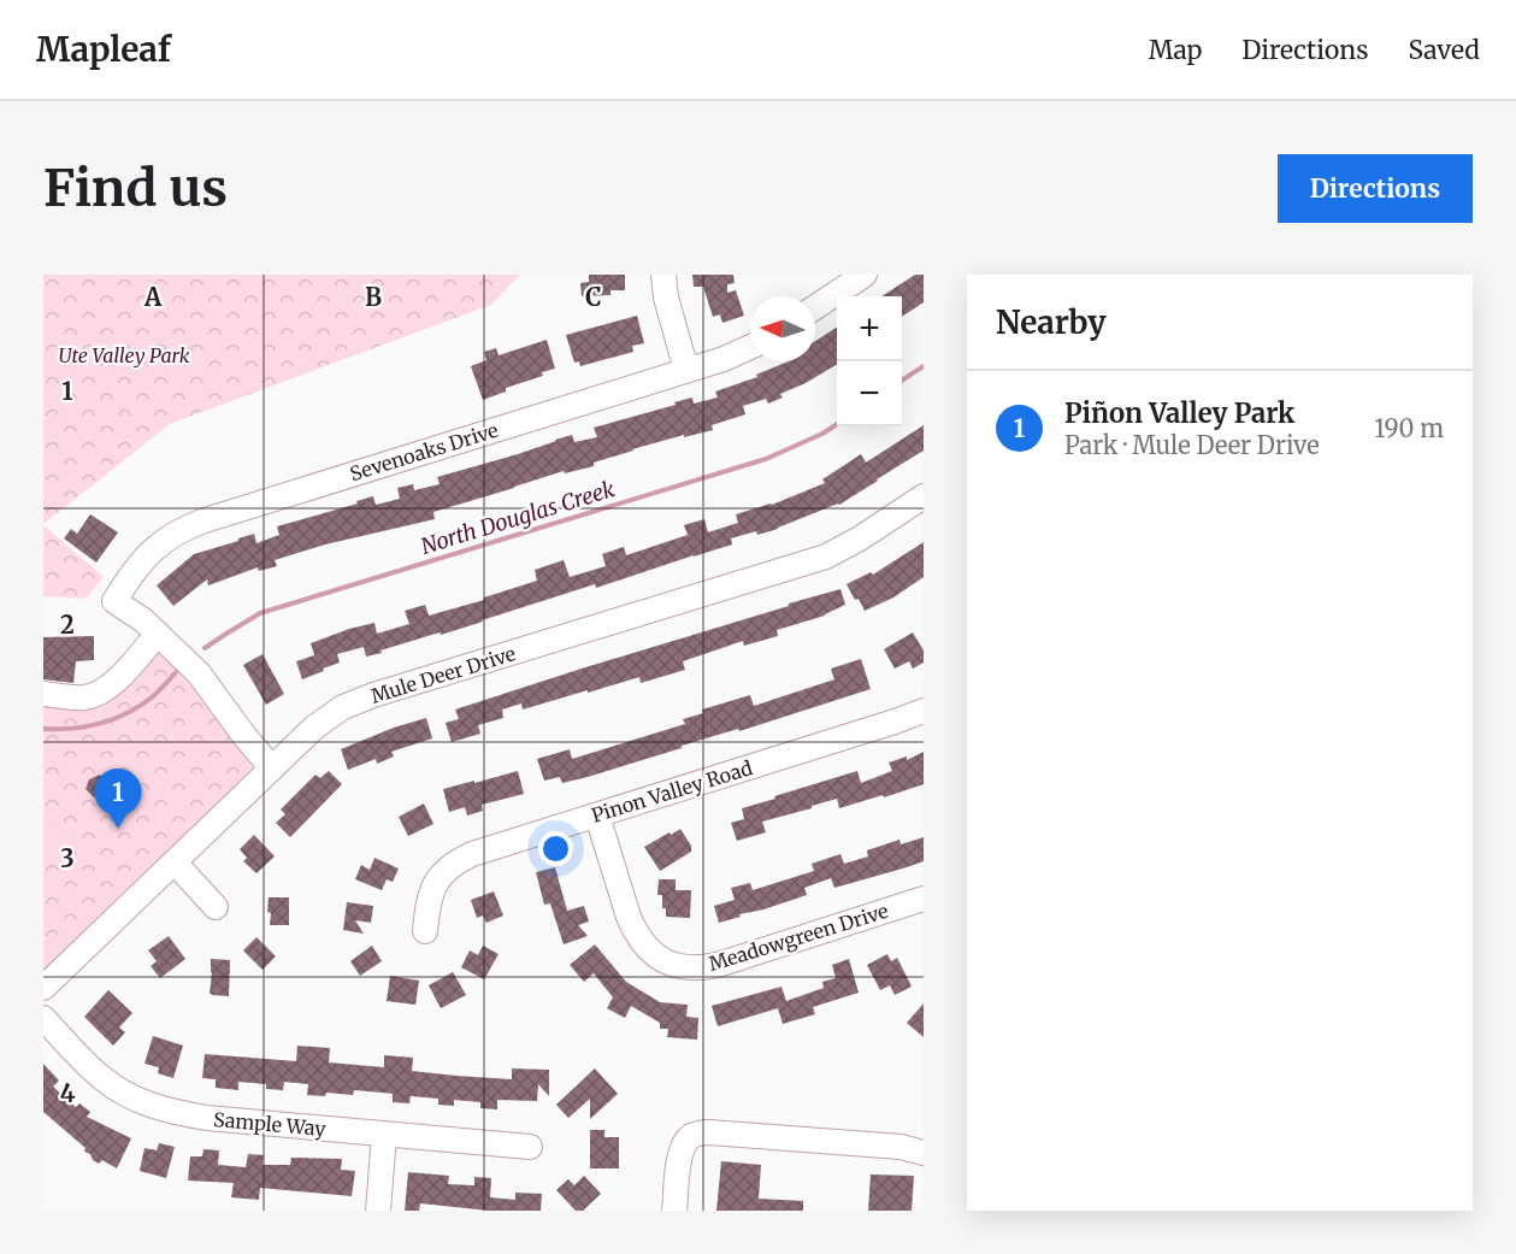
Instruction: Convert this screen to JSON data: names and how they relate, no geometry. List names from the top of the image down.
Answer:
{
  "streets": {
    "street": [
      "Sevenoaks Drive",
      "Mule Deer Drive",
      "Pinon Valley Road",
      "Meadowgreen Drive",
      "Sample Way"
    ]
  },
  "crossings": [
    ["Pinon Valley Road", "Meadowgreen Drive"]
  ],
  "water": ["North Douglas Creek"],
  "parks": ["Ute Valley Park"],
  "north": "left",
  "page": {
    "header": "Mapleaf",
    "nav": ["Map", "Directions", "Saved"],
    "buttons": "Directions",
    "title": "Find us",
    "heading": "Nearby",
    "map_buttons": ["+", "−"],
    "list": [
      {
        "mark": "1",
        "name": "Piñon Valley Park",
        "note": "Park · Mule Deer Drive",
        "value": "190 m"
      }
    ],
    "pins": "1"
  },
  "grid": {
    "columns": ["A", "B", "C"],
    "rows": [
      "1",
      "2",
      "3",
      "4"
    ]
  }
}
